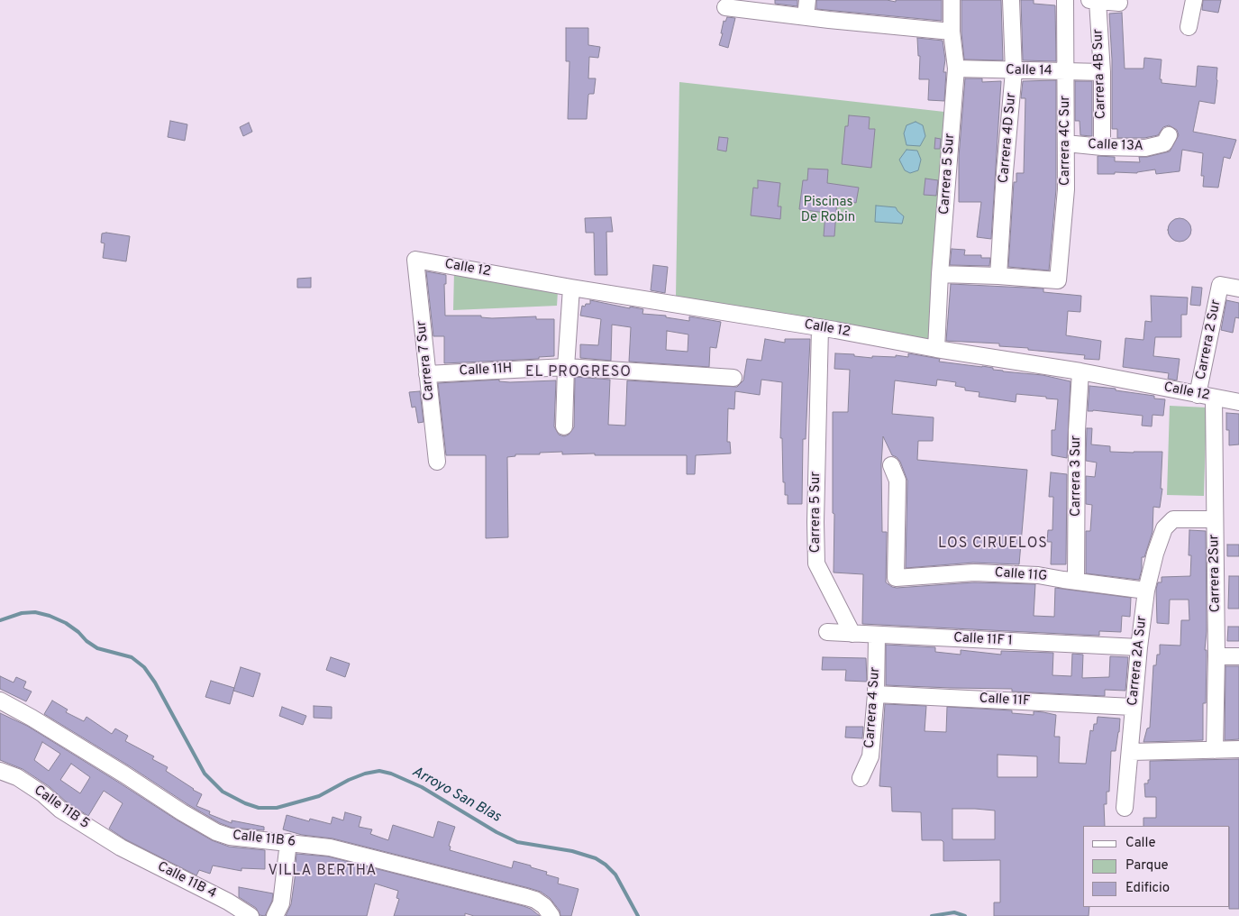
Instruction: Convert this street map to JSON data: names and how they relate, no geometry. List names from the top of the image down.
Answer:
{
  "streets": {
    "street": [
      "Calle 14",
      "Carrera 4B Sur",
      "Carrera 4D Sur",
      "Carrera 4C Sur",
      "Calle 13A",
      "Carrera 5 Sur",
      "Calle 12",
      "Carrera 2 Sur",
      "Carrera 7 Sur",
      "Calle 11H",
      "Carrera 3 Sur",
      "Carrera 2Sur",
      "Calle 11G",
      "Calle 11F 1",
      "Carrera 2A Sur",
      "Calle 11F",
      "Carrera 4 Sur",
      "Calle 11B 5",
      "Calle 11B 6",
      "Calle 11B 4"
    ]
  },
  "crossings": [
    ["Calle 14", "Carrera 4B Sur"],
    ["Calle 14", "Carrera 4D Sur"],
    ["Calle 14", "Carrera 4C Sur"],
    ["Calle 14", "Carrera 5 Sur"],
    ["Carrera 4B Sur", "Calle 13A"],
    ["Carrera 4D Sur", "Carrera 4C Sur"],
    ["Carrera 4C Sur", "Calle 13A"],
    ["Carrera 5 Sur", "Calle 12"],
    ["Carrera 5 Sur", "Calle 11F 1"],
    ["Calle 12", "Carrera 2 Sur"],
    ["Calle 12", "Carrera 7 Sur"],
    ["Calle 12", "Carrera 3 Sur"],
    ["Calle 12", "Carrera 2Sur"],
    ["Carrera 7 Sur", "Calle 11H"],
    ["Carrera 3 Sur", "Calle 11G"],
    ["Carrera 2Sur", "Carrera 2A Sur"],
    ["Calle 11G", "Carrera 2A Sur"],
    ["Calle 11F 1", "Carrera 2A Sur"],
    ["Calle 11F 1", "Carrera 4 Sur"],
    ["Carrera 2A Sur", "Calle 11F"],
    ["Calle 11F", "Carrera 4 Sur"],
    ["Calle 11B 5", "Calle 11B 4"]
  ],
  "districts": ["EL PROGRESO", "LOS CIRUELOS", "VILLA BERTHA"],
  "water": ["Arroyo San Blas"],
  "parks": ["Piscinas De Robin"],
  "legend": ["Calle", "Parque", "Edificio"]
}
